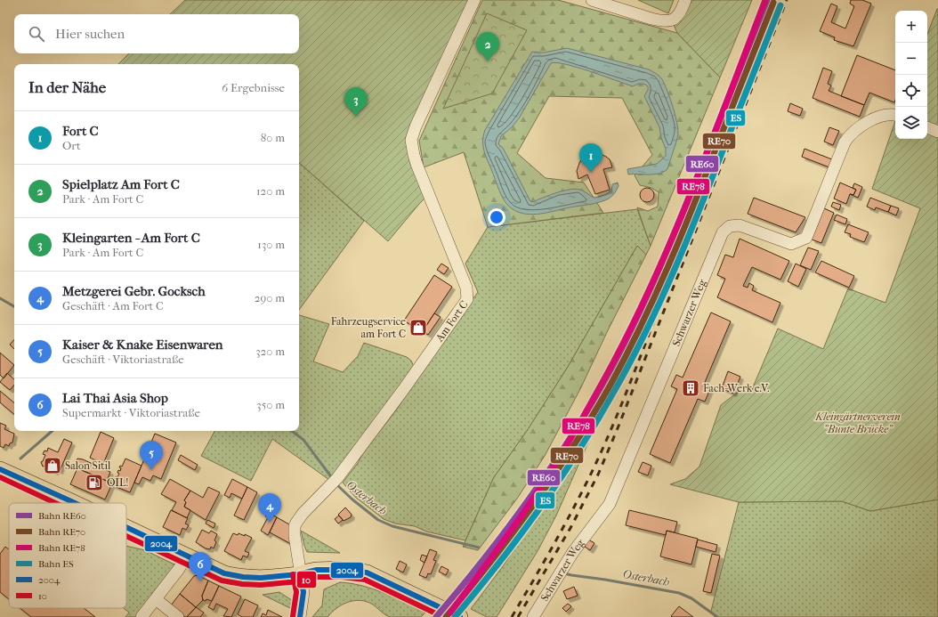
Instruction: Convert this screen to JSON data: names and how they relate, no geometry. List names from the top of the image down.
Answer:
{
  "streets": {
    "street": ["Schwarzer Weg", "Am Fort C"]
  },
  "water": ["Osterbach"],
  "parks": ["Kleingärtnerverein \"Bunte Brücke\""],
  "places": {
    "shop": ["Fahrzeugservice am Fort C", "Salon Sitil"],
    "building": ["Fach-Werk e.V."],
    "fuel station": ["OIL!"]
  },
  "lines": [
    "rail line RE60",
    "rail line RE78",
    "rail line RE70",
    "rail line ES",
    "transit line 2004",
    "transit line 10"
  ],
  "legend": [
    "Bahn RE60",
    "Bahn RE70",
    "Bahn RE78",
    "Bahn ES",
    "2004",
    "10"
  ],
  "page": {
    "map_buttons": ["+", "−"],
    "search": "Hier suchen",
    "pins": [
      "2",
      "3",
      "1",
      "5",
      "4",
      "6"
    ],
    "heading": ["In der Nähe", "6 Ergebnisse"],
    "list": [
      {
        "mark": "1",
        "name": "Fort C",
        "note": "Ort",
        "value": "80 m"
      },
      {
        "mark": "2",
        "name": "Spielplatz Am Fort C",
        "note": "Park · Am Fort C",
        "value": "120 m"
      },
      {
        "mark": "3",
        "name": "Kleingarten - Am Fort C",
        "note": "Park · Am Fort C",
        "value": "130 m"
      },
      {
        "mark": "4",
        "name": "Metzgerei Gebr. Gocksch",
        "note": "Geschäft · Am Fort C",
        "value": "290 m"
      },
      {
        "mark": "5",
        "name": "Kaiser & Knake Eisenwaren",
        "note": "Geschäft · Viktoriastraße",
        "value": "320 m"
      },
      {
        "mark": "6",
        "name": "Lai Thai Asia Shop",
        "note": "Supermarkt · Viktoriastraße",
        "value": "350 m"
      }
    ]
  }
}
